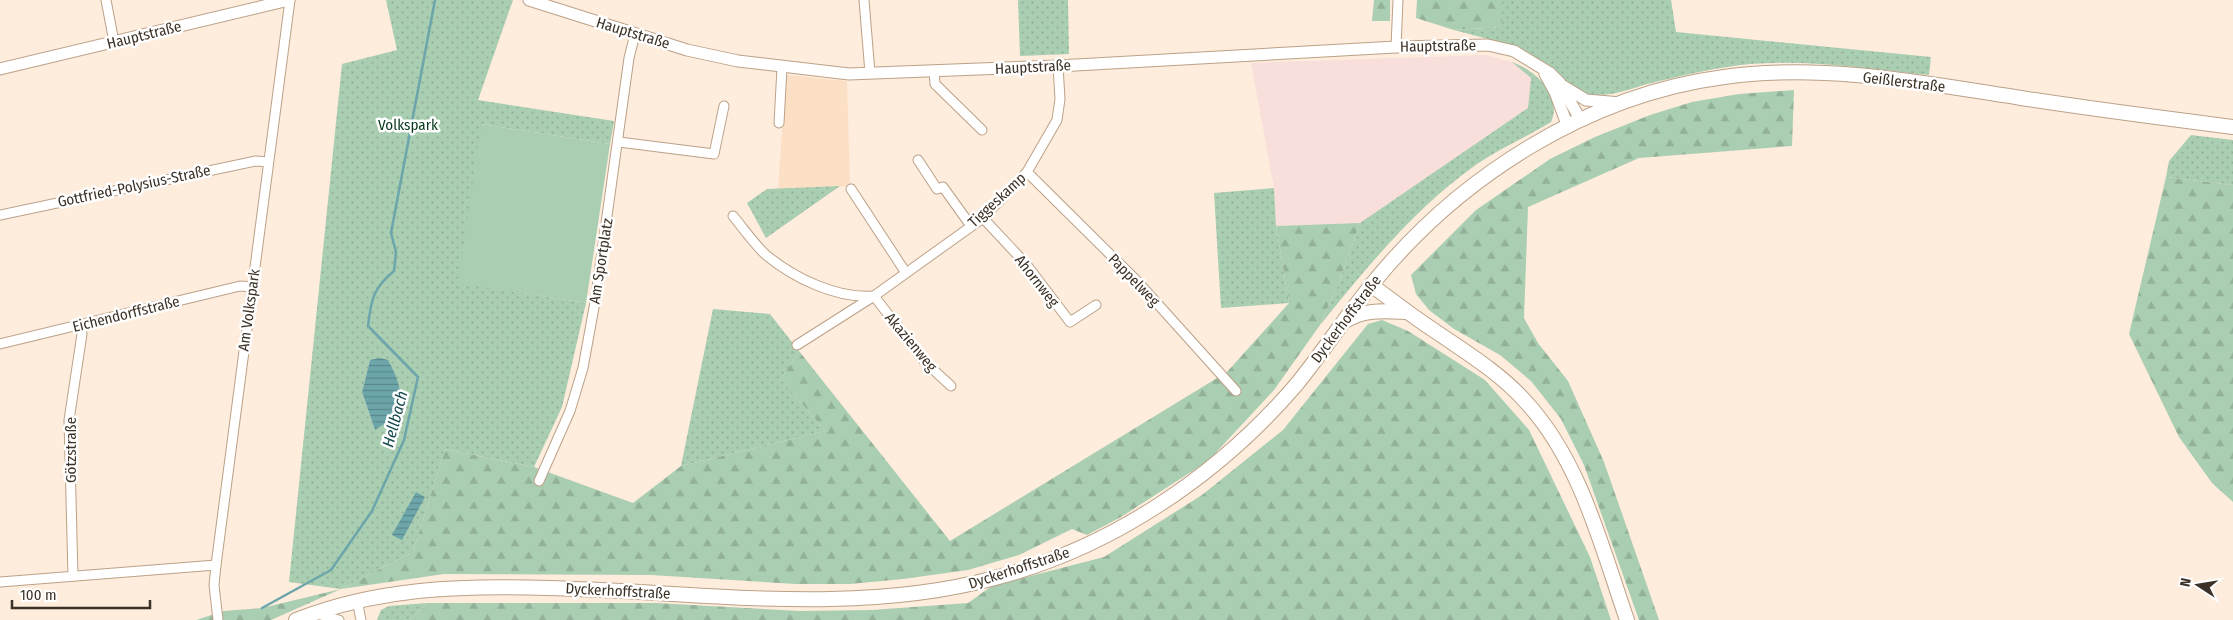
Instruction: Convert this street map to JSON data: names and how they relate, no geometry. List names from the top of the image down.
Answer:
{
  "streets": {
    "main road": ["Geißlerstraße", "Dyckerhoffstraße"],
    "street": [
      "Hauptstraße",
      "Gottfried-Polysius-Straße",
      "Tiggeskamp",
      "Am Sportplatz",
      "Pappelweg",
      "Ahornweg",
      "Am Volkspark",
      "Eichendorffstraße",
      "Akazienweg",
      "Götzstraße"
    ]
  },
  "crossings": [
    ["Hauptstraße", "Geißlerstraße"],
    ["Hauptstraße", "Tiggeskamp"],
    ["Hauptstraße", "Am Sportplatz"],
    ["Hauptstraße", "Am Volkspark"],
    ["Hauptstraße", "Dyckerhoffstraße"],
    ["Geißlerstraße", "Dyckerhoffstraße"],
    ["Gottfried-Polysius-Straße", "Am Volkspark"],
    ["Tiggeskamp", "Pappelweg"],
    ["Tiggeskamp", "Ahornweg"],
    ["Tiggeskamp", "Akazienweg"],
    ["Am Volkspark", "Eichendorffstraße"],
    ["Eichendorffstraße", "Götzstraße"]
  ],
  "water": ["Hellbach"],
  "parks": ["Volkspark"],
  "scale_bar": "100 m",
  "north": "left"
}
